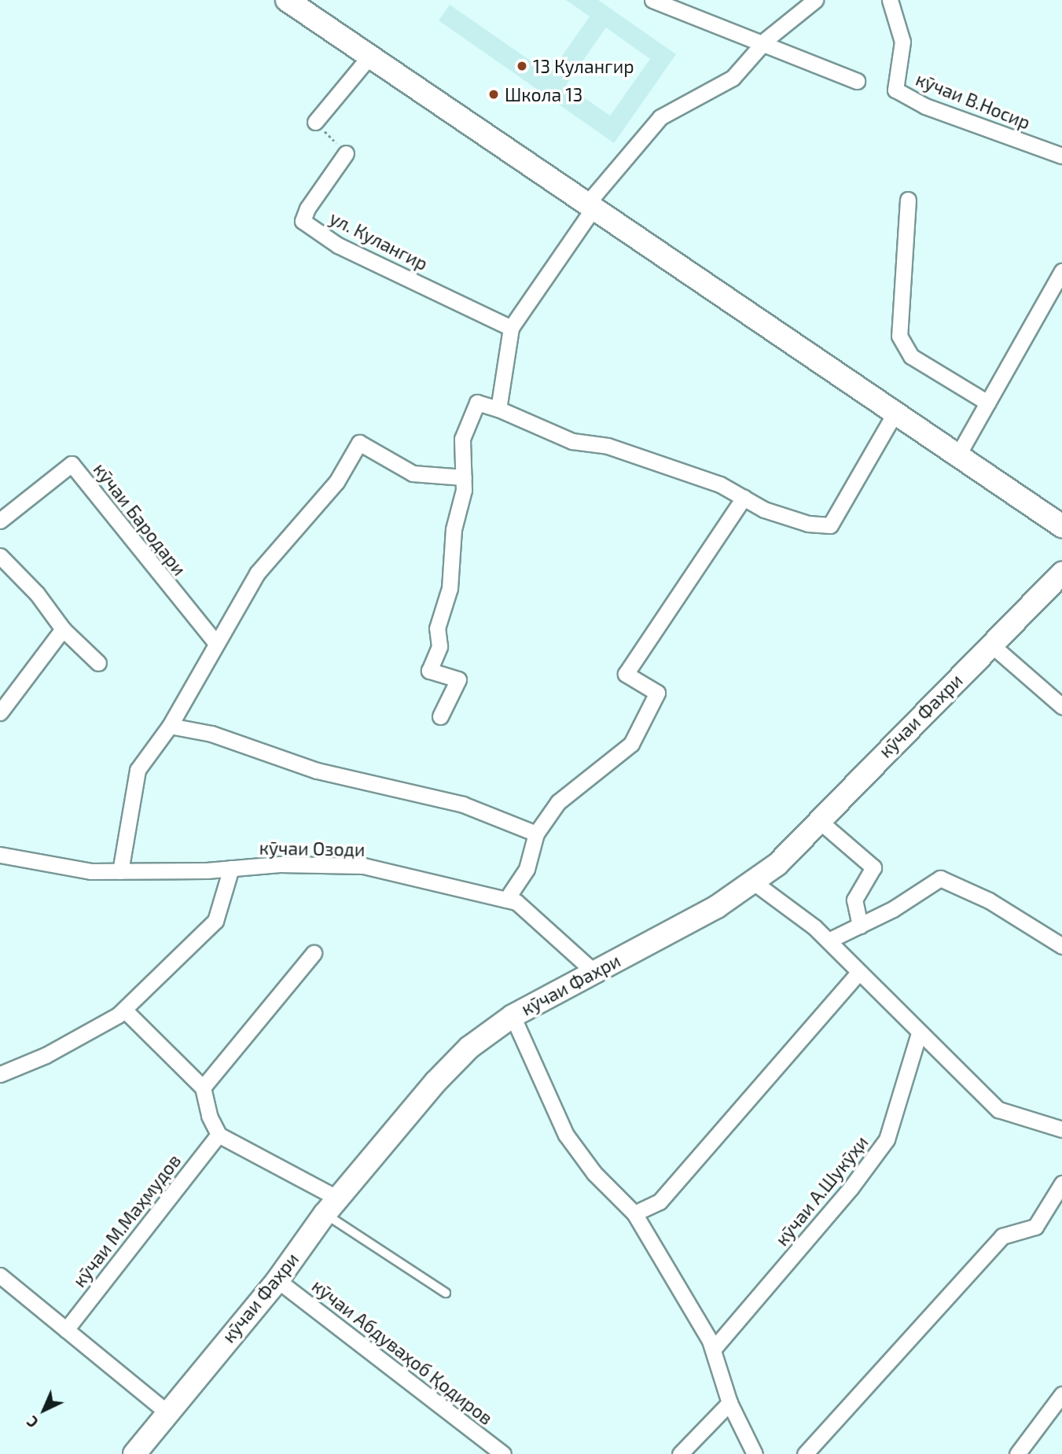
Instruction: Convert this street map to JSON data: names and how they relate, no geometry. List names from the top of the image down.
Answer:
{
  "streets": {
    "street": [
      "кӯчаи В.Носир",
      "ул. Кулангир",
      "кӯчаи Бародари",
      "кӯчаи Фахри",
      "кӯчаи Озоди",
      "кӯчаи А.Шукӯҳи",
      "кӯчаи М.Маҳмудов",
      "кӯчаи Абдуваҳоб Қодиров"
    ]
  },
  "crossings": [
    ["кӯчаи Фахри", "кӯчаи Озоди"],
    ["кӯчаи Фахри", "кӯчаи Абдуваҳоб Қодиров"]
  ],
  "places": ["13 Кулангир", "Школа 13"],
  "north": "bottom left"
}
